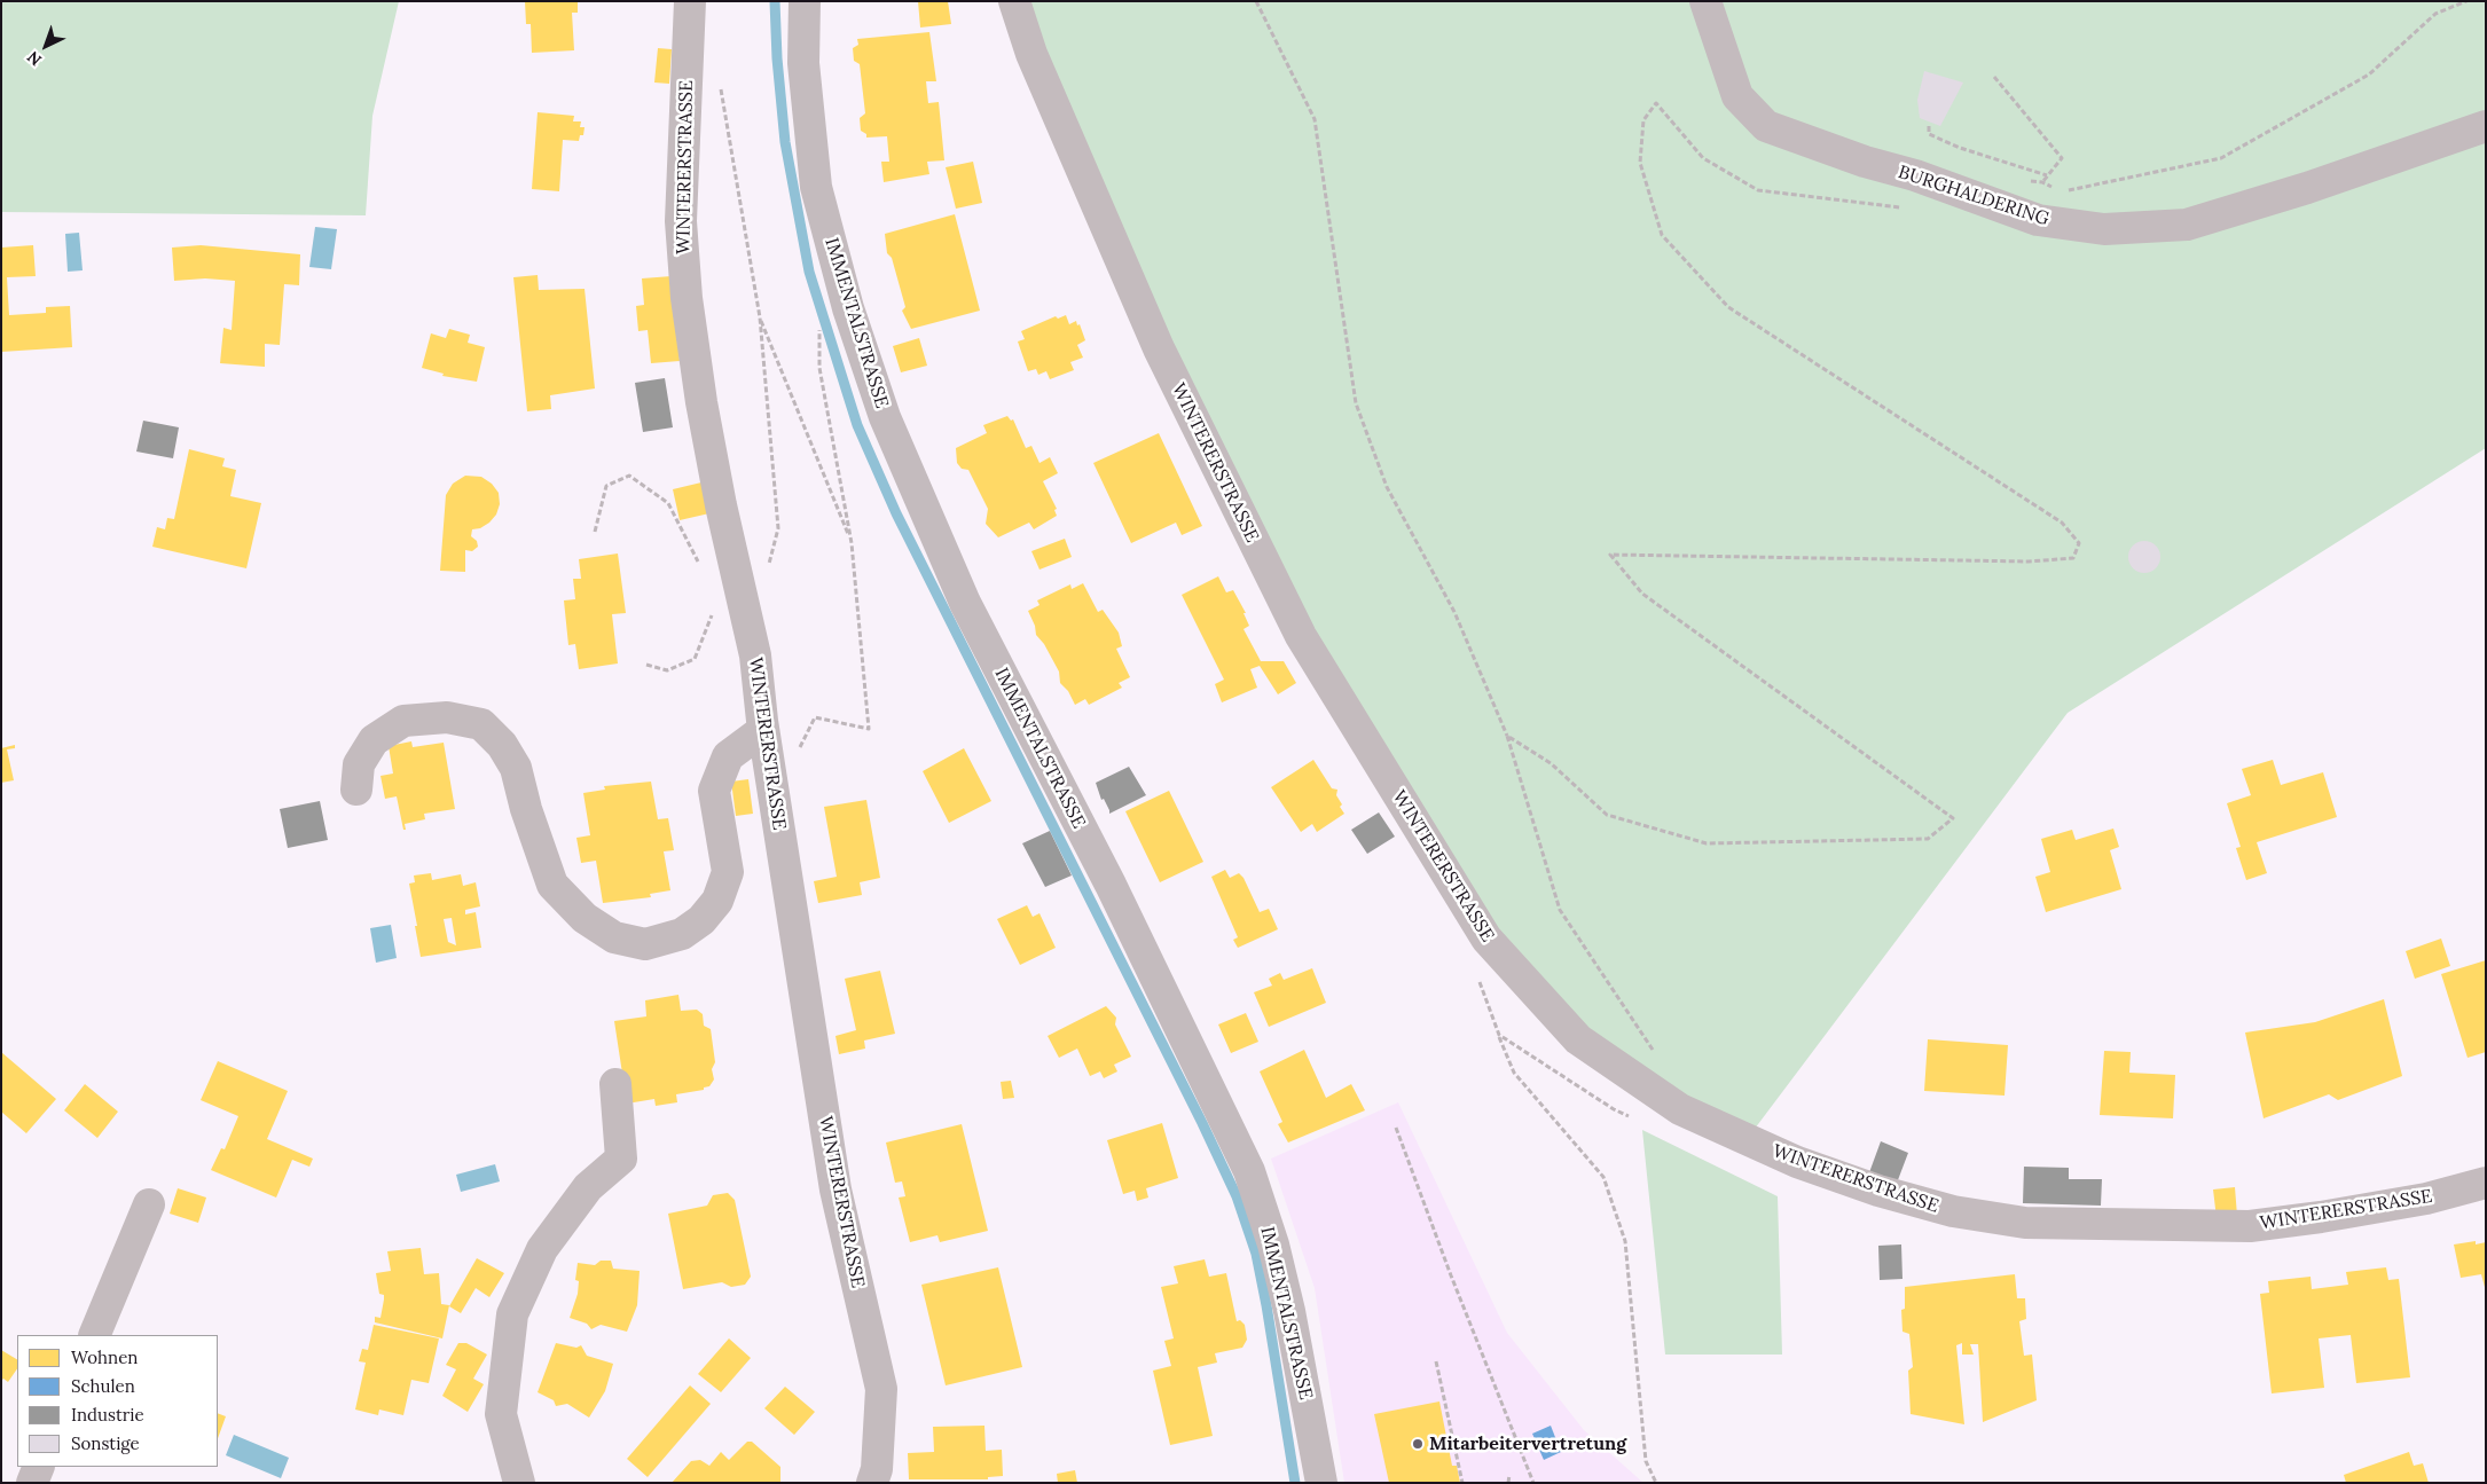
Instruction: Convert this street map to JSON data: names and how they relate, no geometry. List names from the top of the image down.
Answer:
{
  "streets": {
    "street": ["WINTERERSTRASSE", "BURGHALDERING", "IMMENTALSTRASSE"]
  },
  "places": ["Mitarbeitervertretung"],
  "legend": [
    "Wohnen",
    "Schulen",
    "Industrie",
    "Sonstige"
  ],
  "north": "bottom left"
}
